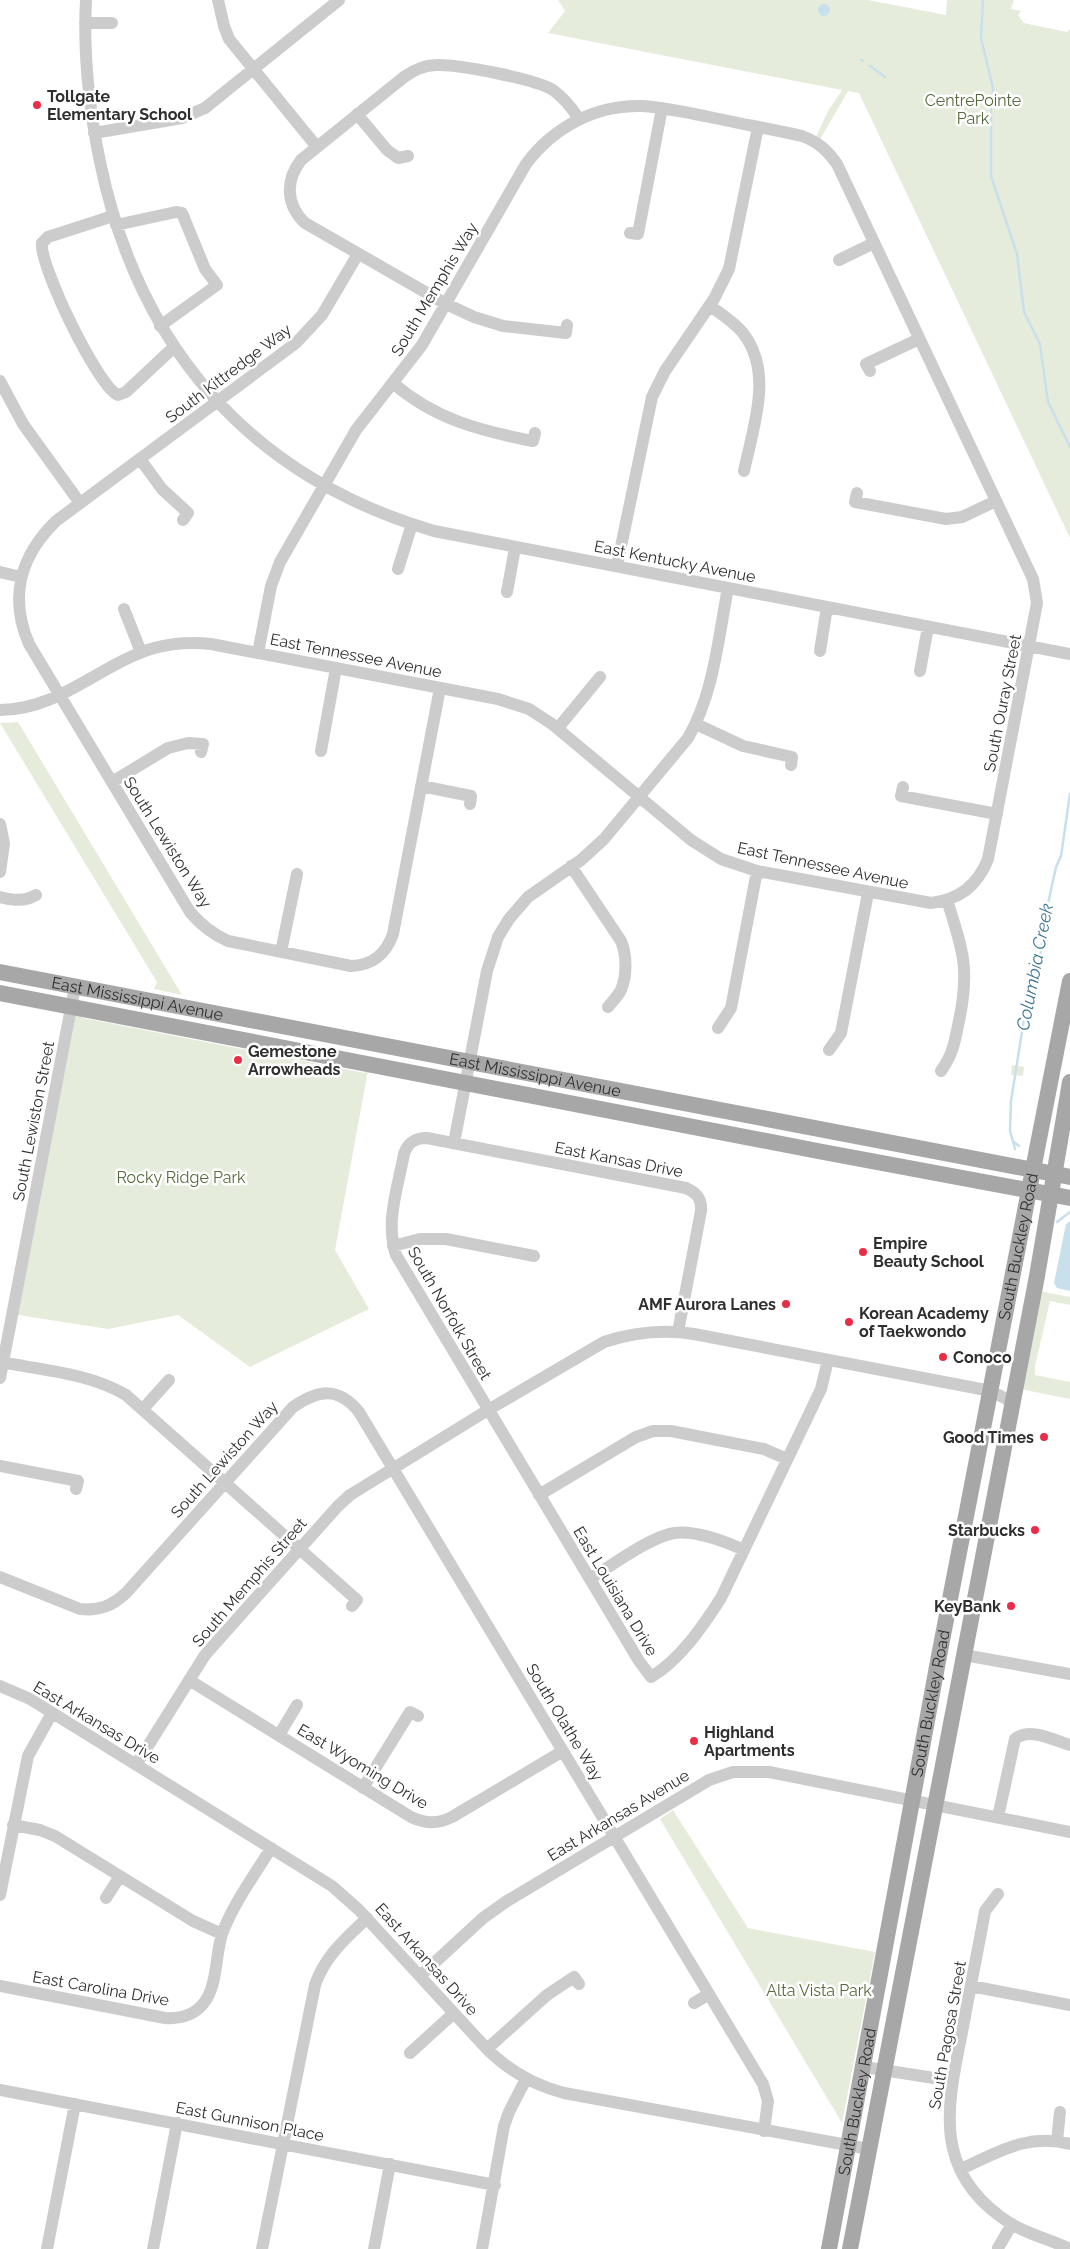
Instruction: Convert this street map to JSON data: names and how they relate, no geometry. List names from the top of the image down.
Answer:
{
  "streets": {
    "main road": ["East Mississippi Avenue", "South Buckley Road"],
    "street": [
      "South Memphis Way",
      "South Kittredge Way",
      "East Kentucky Avenue",
      "East Tennessee Avenue",
      "South Ouray Street",
      "South Lewiston Way",
      "South Lewiston Street",
      "East Kansas Drive",
      "South Norfolk Street",
      "South Memphis Street",
      "East Louisiana Drive",
      "East Arkansas Drive",
      "South Olathe Way",
      "East Wyoming Drive",
      "East Arkansas Avenue",
      "East Carolina Drive",
      "South Pagosa Street",
      "East Gunnison Place"
    ]
  },
  "crossings": [
    ["South Memphis Way", "East Kentucky Avenue"],
    ["South Memphis Way", "East Tennessee Avenue"],
    ["South Memphis Way", "South Ouray Street"],
    ["South Kittredge Way", "East Kentucky Avenue"],
    ["South Kittredge Way", "East Tennessee Avenue"],
    ["South Kittredge Way", "South Lewiston Way"],
    ["East Kentucky Avenue", "South Ouray Street"],
    ["East Tennessee Avenue", "South Ouray Street"],
    ["East Tennessee Avenue", "South Lewiston Way"],
    ["South Lewiston Way", "South Memphis Street"],
    ["South Lewiston Way", "South Olathe Way"],
    ["East Mississippi Avenue", "South Lewiston Street"],
    ["East Mississippi Avenue", "South Buckley Road"],
    ["East Kansas Drive", "South Norfolk Street"],
    ["East Kansas Drive", "South Memphis Street"],
    ["South Buckley Road", "South Memphis Street"],
    ["South Buckley Road", "East Arkansas Drive"],
    ["South Buckley Road", "East Arkansas Avenue"],
    ["South Norfolk Street", "South Memphis Street"],
    ["South Norfolk Street", "East Louisiana Drive"],
    ["South Memphis Street", "East Louisiana Drive"],
    ["South Memphis Street", "East Arkansas Drive"],
    ["South Memphis Street", "South Olathe Way"],
    ["South Memphis Street", "East Wyoming Drive"],
    ["East Arkansas Drive", "South Olathe Way"],
    ["East Arkansas Drive", "East Arkansas Avenue"],
    ["East Arkansas Drive", "East Carolina Drive"],
    ["South Olathe Way", "East Wyoming Drive"],
    ["South Olathe Way", "East Arkansas Avenue"]
  ],
  "water": ["Columbia Creek"],
  "parks": ["CentrePointe Park", "Rocky Ridge Park", "Alta Vista Park"],
  "places": [
    "Tollgate Elementary School",
    "Gemestone Arrowheads",
    "Empire Beauty School",
    "AMF Aurora Lanes",
    "Korean Academy of Taekwondo",
    "Conoco",
    "Good Times",
    "Starbucks",
    "KeyBank",
    "Highland Apartments"
  ]
}
